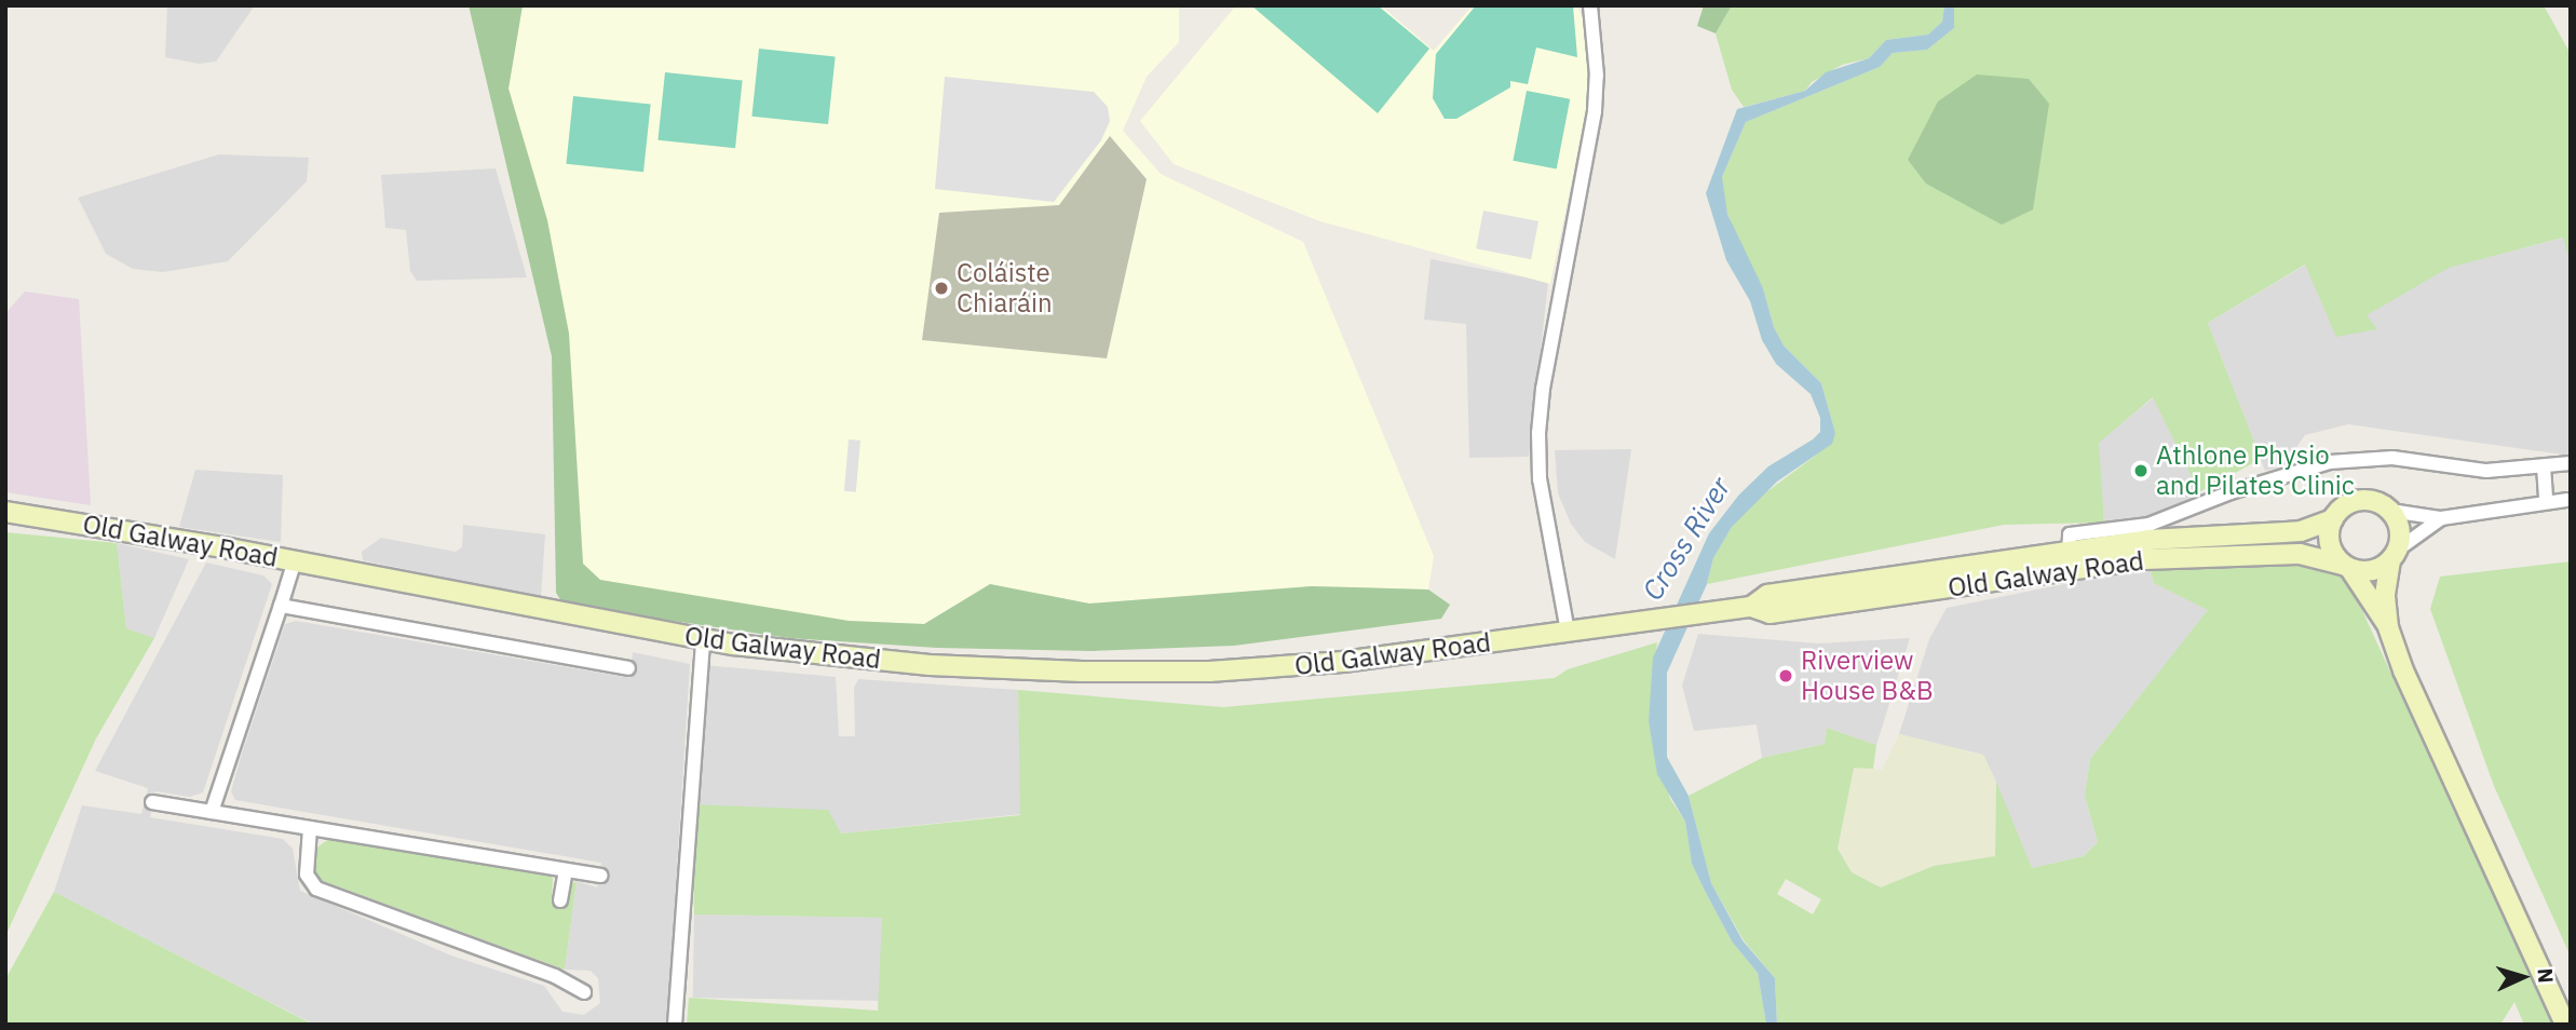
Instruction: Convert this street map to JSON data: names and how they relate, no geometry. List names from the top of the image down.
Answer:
{
  "streets": {
    "main road": ["Old Galway Road"]
  },
  "water": ["Cross River"],
  "places": ["Coláiste Chiaráin", "Athlone Physio and Pilates Clinic", "Riverview House B&B"],
  "north": "right"
}
